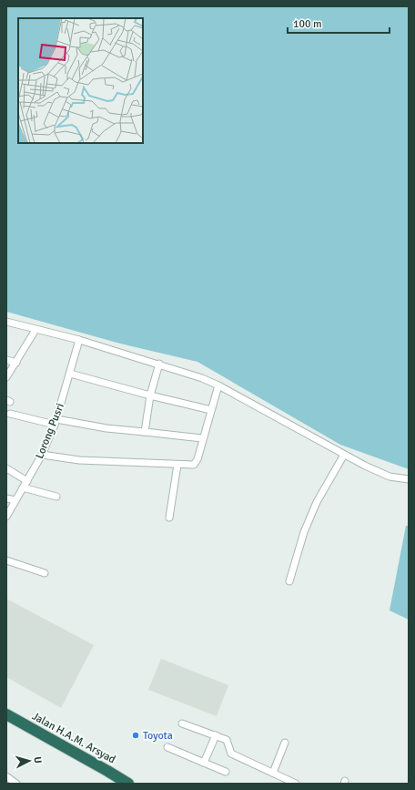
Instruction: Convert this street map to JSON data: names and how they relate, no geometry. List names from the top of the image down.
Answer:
{
  "streets": {
    "highway": ["Jalan H.A.M. Arsyad"],
    "street": ["Lorong Pusri"]
  },
  "places": ["Toyota"],
  "scale_bar": "100 m",
  "north": "right"
}
